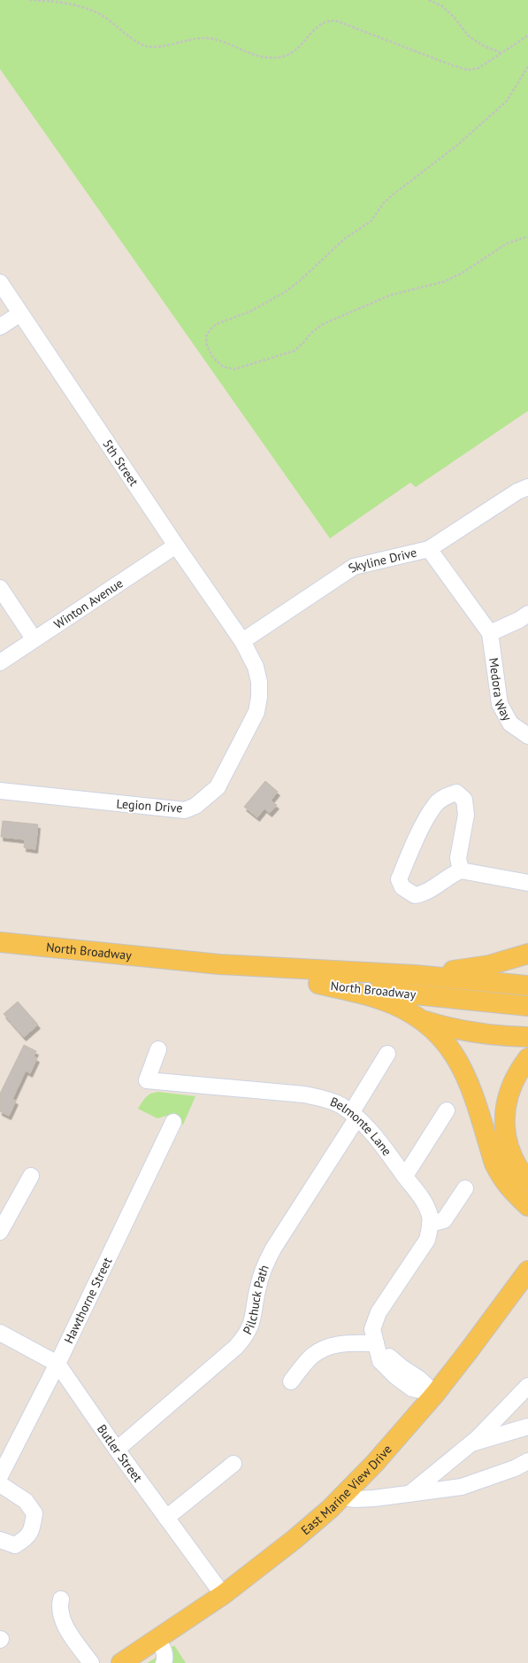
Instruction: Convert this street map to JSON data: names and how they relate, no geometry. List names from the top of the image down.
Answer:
{
  "streets": {
    "main road": ["North Broadway", "East Marine View Drive"],
    "street": [
      "5th Street",
      "Skyline Drive",
      "Winton Avenue",
      "Medora Way",
      "Legion Drive",
      "Belmonte Lane",
      "Pilchuck Path",
      "Hawthorne Street",
      "Butler Street"
    ]
  },
  "crossings": [
    ["5th Street", "Skyline Drive"],
    ["5th Street", "Winton Avenue"],
    ["5th Street", "Legion Drive"],
    ["Skyline Drive", "Medora Way"],
    ["Skyline Drive", "Legion Drive"],
    ["Belmonte Lane", "Pilchuck Path"],
    ["Pilchuck Path", "Butler Street"],
    ["Hawthorne Street", "Butler Street"],
    ["Butler Street", "East Marine View Drive"]
  ]
}
